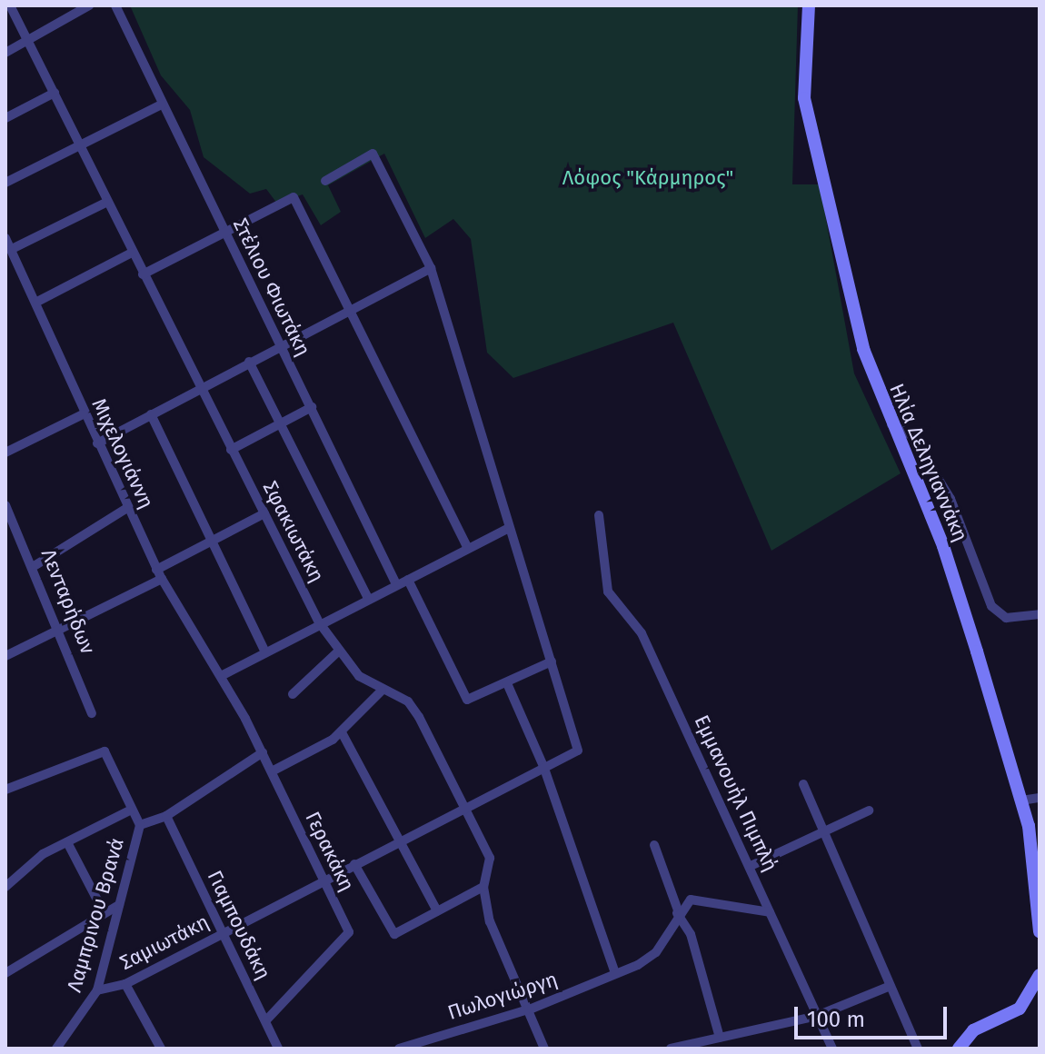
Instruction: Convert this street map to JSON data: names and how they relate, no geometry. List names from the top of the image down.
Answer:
{
  "streets": {
    "street": [
      "Στέλιου Φιωτάκη",
      "Μιχελογιάννη",
      "Ηλία Δεληγιαννάκη",
      "Σφακιωτάκη",
      "Λενταρήδων",
      "Εµµανουήλ Πιµπλή",
      "Γερακάκη",
      "Λαμπρινου Βρανά",
      "Γιαμπουδάκη",
      "Σαμιωτάκη",
      "Πωλογιώργη"
    ]
  },
  "crossings": [
    ["Μιχελογιάννη", "Γερακάκη"],
    ["Σφακιωτάκη", "Σαμιωτάκη"],
    ["Σφακιωτάκη", "Πωλογιώργη"],
    ["Γερακάκη", "Γιαμπουδάκη"],
    ["Γερακάκη", "Σαμιωτάκη"],
    ["Λαμπρινου Βρανά", "Σαμιωτάκη"],
    ["Γιαμπουδάκη", "Σαμιωτάκη"]
  ],
  "parks": ["Λόφος \"Κάρμηρος\""],
  "scale_bar": "100 m"
}
